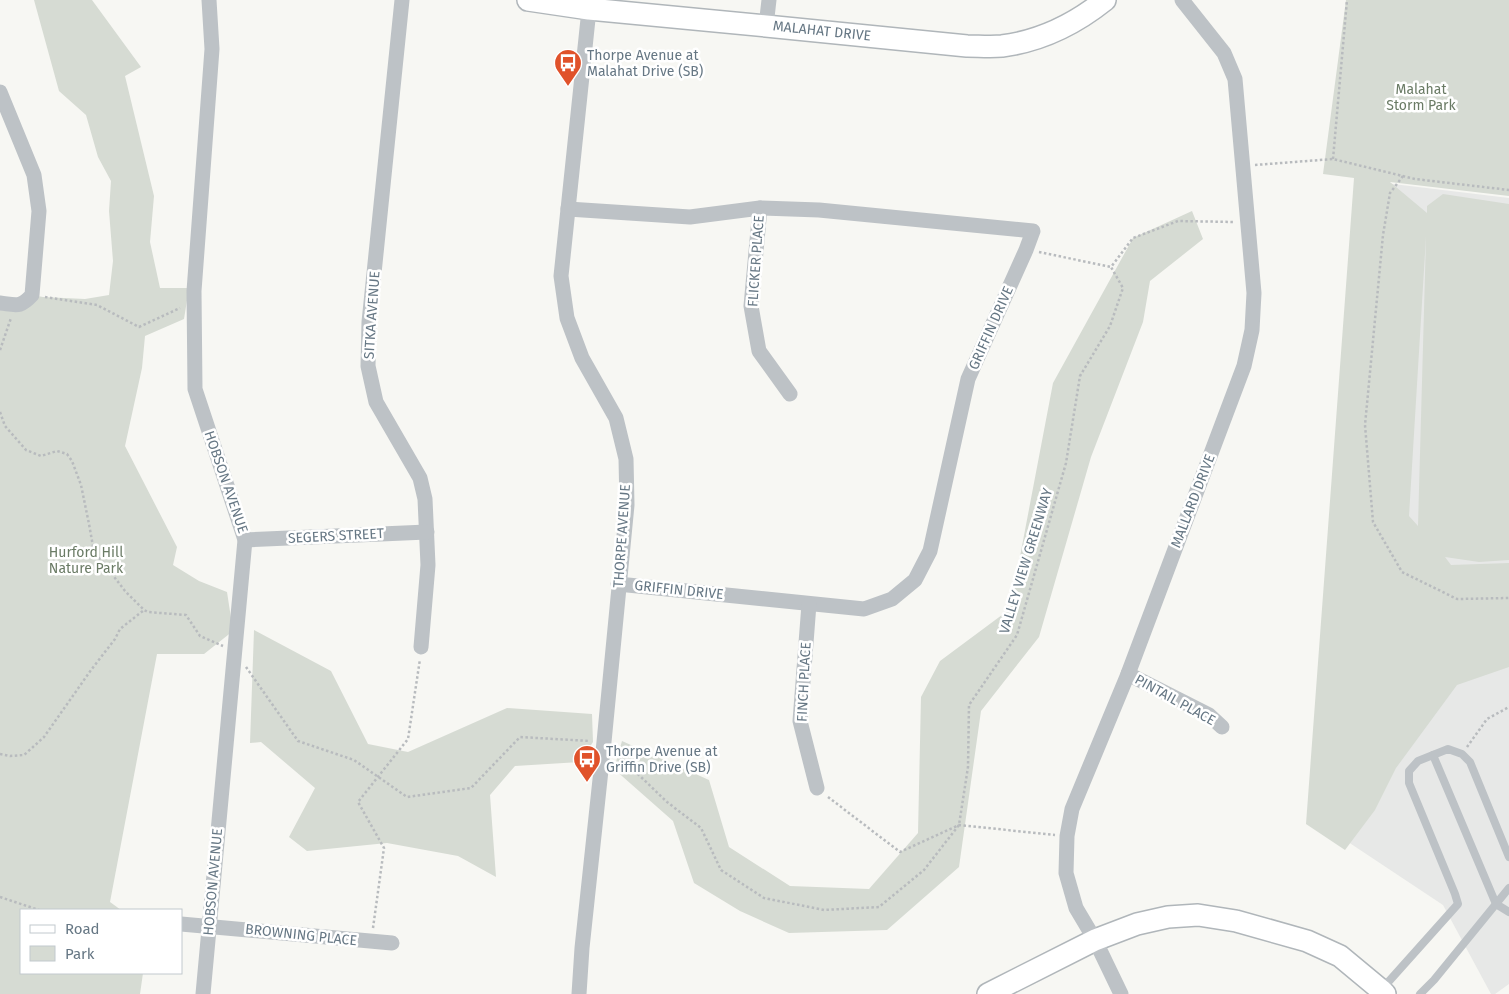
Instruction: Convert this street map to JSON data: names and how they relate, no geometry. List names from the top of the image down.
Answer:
{
  "streets": {
    "street": [
      "MALAHAT DRIVE",
      "FLICKER PLACE",
      "SITKA AVENUE",
      "GRIFFIN DRIVE",
      "HOBSON AVENUE",
      "MALLARD DRIVE",
      "SEGERS STREET",
      "THORPE AVENUE",
      "FINCH PLACE",
      "PINTAIL PLACE",
      "BROWNING PLACE"
    ],
    "path": ["VALLEY VIEW GREENWAY"]
  },
  "crossings": [
    ["MALAHAT DRIVE", "THORPE AVENUE"],
    ["FLICKER PLACE", "GRIFFIN DRIVE"],
    ["SITKA AVENUE", "SEGERS STREET"],
    ["GRIFFIN DRIVE", "THORPE AVENUE"],
    ["GRIFFIN DRIVE", "FINCH PLACE"],
    ["HOBSON AVENUE", "SEGERS STREET"],
    ["HOBSON AVENUE", "BROWNING PLACE"],
    ["MALLARD DRIVE", "PINTAIL PLACE"],
    ["THORPE AVENUE", "VALLEY VIEW GREENWAY"]
  ],
  "parks": ["Malahat Storm Park", "Hurford Hill Nature Park"],
  "places": {
    "bus stop": ["Thorpe Avenue at Malahat Drive (SB)", "Thorpe Avenue at Griffin Drive (SB)"]
  },
  "legend": ["Road", "Park"]
}
